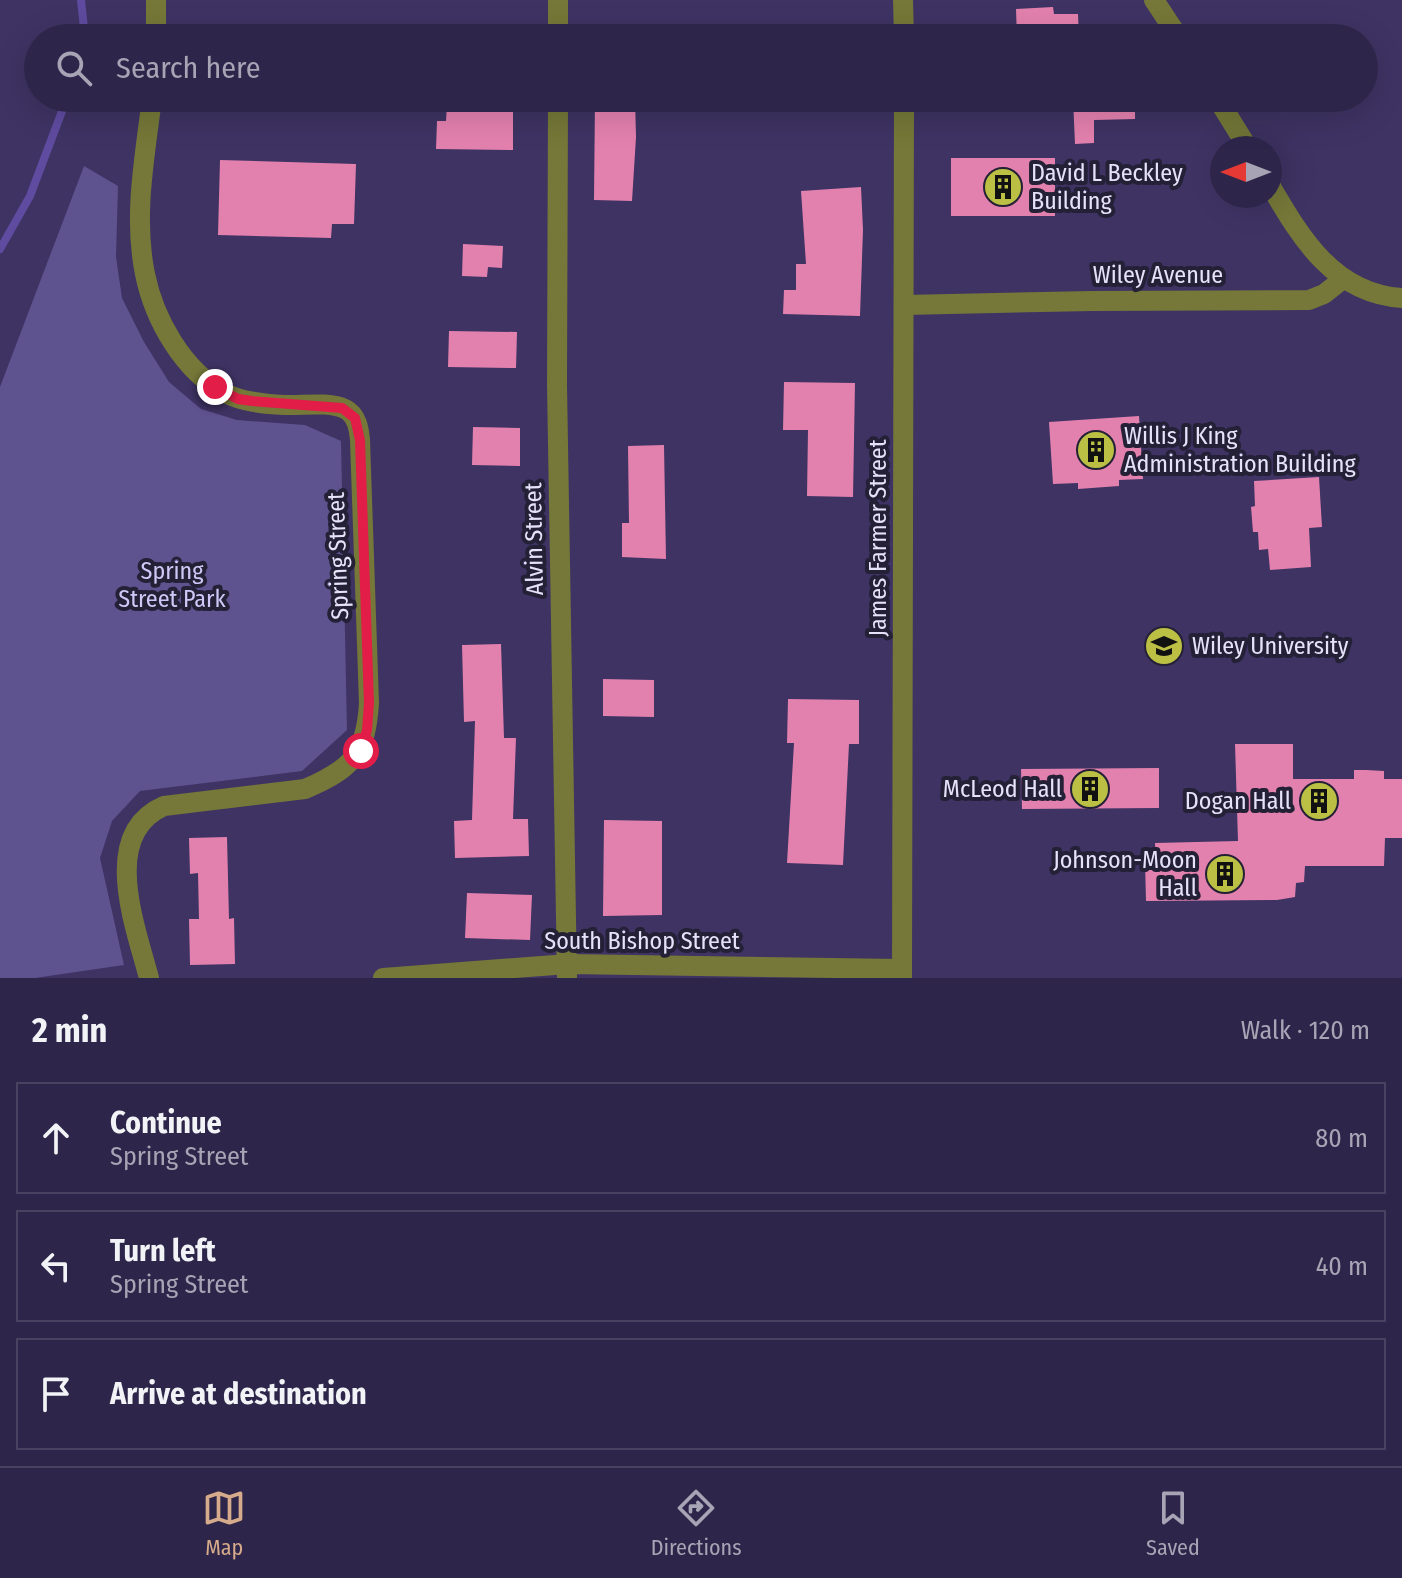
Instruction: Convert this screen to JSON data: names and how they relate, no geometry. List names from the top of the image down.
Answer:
{
  "streets": {
    "street": [
      "Wiley Avenue",
      "James Farmer Street",
      "Alvin Street",
      "Spring Street",
      "South Bishop Street"
    ]
  },
  "crossings": [
    ["Wiley Avenue", "James Farmer Street"],
    ["James Farmer Street", "South Bishop Street"],
    ["Alvin Street", "South Bishop Street"]
  ],
  "parks": ["Spring Street Park"],
  "places": {
    "building": [
      "David L Beckley Building",
      "Willis J King Administration Building",
      "McLeod Hall",
      "Dogan Hall",
      "Johnson-Moon Hall"
    ],
    "school or university": ["Wiley University"]
  },
  "north": "left",
  "page": {
    "search": "Search here",
    "heading": ["2 min", "Walk · 120 m"],
    "list": [
      ["Continue", "Spring Street", "80 m"],
      ["Turn left", "Spring Street", "40 m"],
      "Arrive at destination"
    ],
    "nav": ["Map", "Directions", "Saved"]
  }
}
